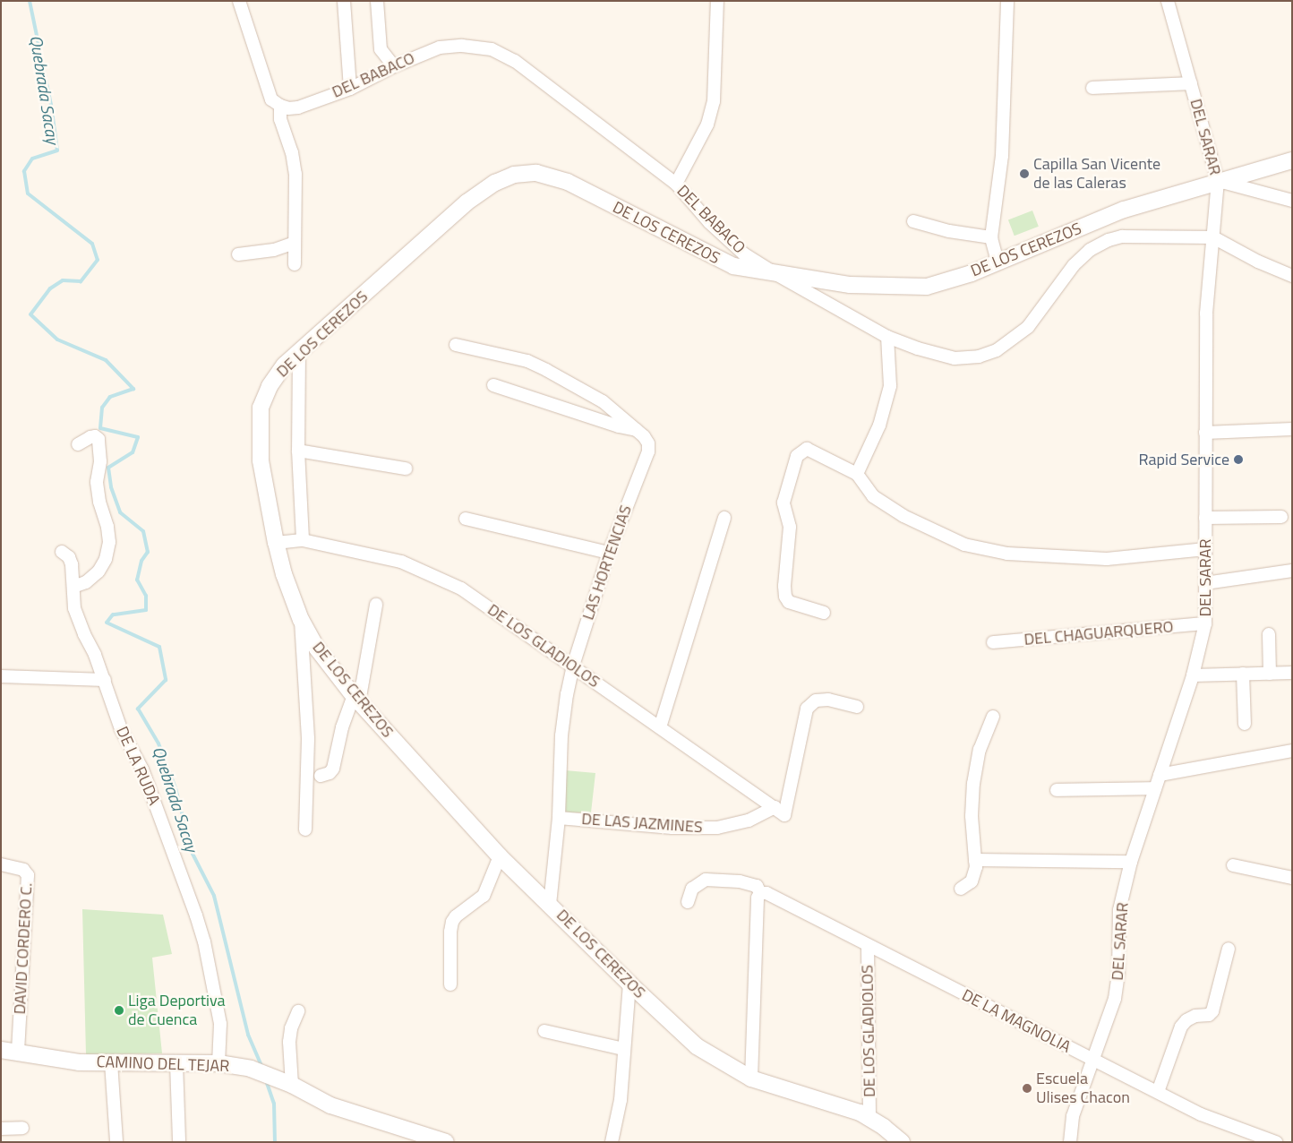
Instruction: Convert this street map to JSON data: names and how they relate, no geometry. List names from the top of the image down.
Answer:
{
  "streets": {
    "street": [
      "DEL BABACO",
      "DEL SARAR",
      "DE LOS CEREZOS",
      "LAS HORTENCIAS",
      "DEL CHAGUARQUERO",
      "DE LOS GLADIOLOS",
      "DE LA RUDA",
      "DE LAS JAZMINES",
      "DAVID CORDERO C.",
      "DE LA MAGNOLIA",
      "CAMINO DEL TEJAR"
    ]
  },
  "crossings": [
    ["DEL BABACO", "DEL SARAR"],
    ["DEL BABACO", "DE LOS CEREZOS"],
    ["DEL SARAR", "DE LOS CEREZOS"],
    ["DEL SARAR", "DEL CHAGUARQUERO"],
    ["DEL SARAR", "DE LA MAGNOLIA"],
    ["DE LOS CEREZOS", "LAS HORTENCIAS"],
    ["DE LOS CEREZOS", "DE LOS GLADIOLOS"],
    ["LAS HORTENCIAS", "DE LOS GLADIOLOS"],
    ["LAS HORTENCIAS", "DE LAS JAZMINES"],
    ["DE LOS GLADIOLOS", "DE LAS JAZMINES"],
    ["DE LOS GLADIOLOS", "DE LA MAGNOLIA"],
    ["DE LA RUDA", "CAMINO DEL TEJAR"],
    ["DAVID CORDERO C.", "CAMINO DEL TEJAR"]
  ],
  "water": ["Quebrada Sacay"],
  "places": [
    "Capilla San Vicente de las Caleras",
    "Rapid Service",
    "Liga Deportiva de Cuenca",
    "Escuela Ulises Chacon"
  ]
}
